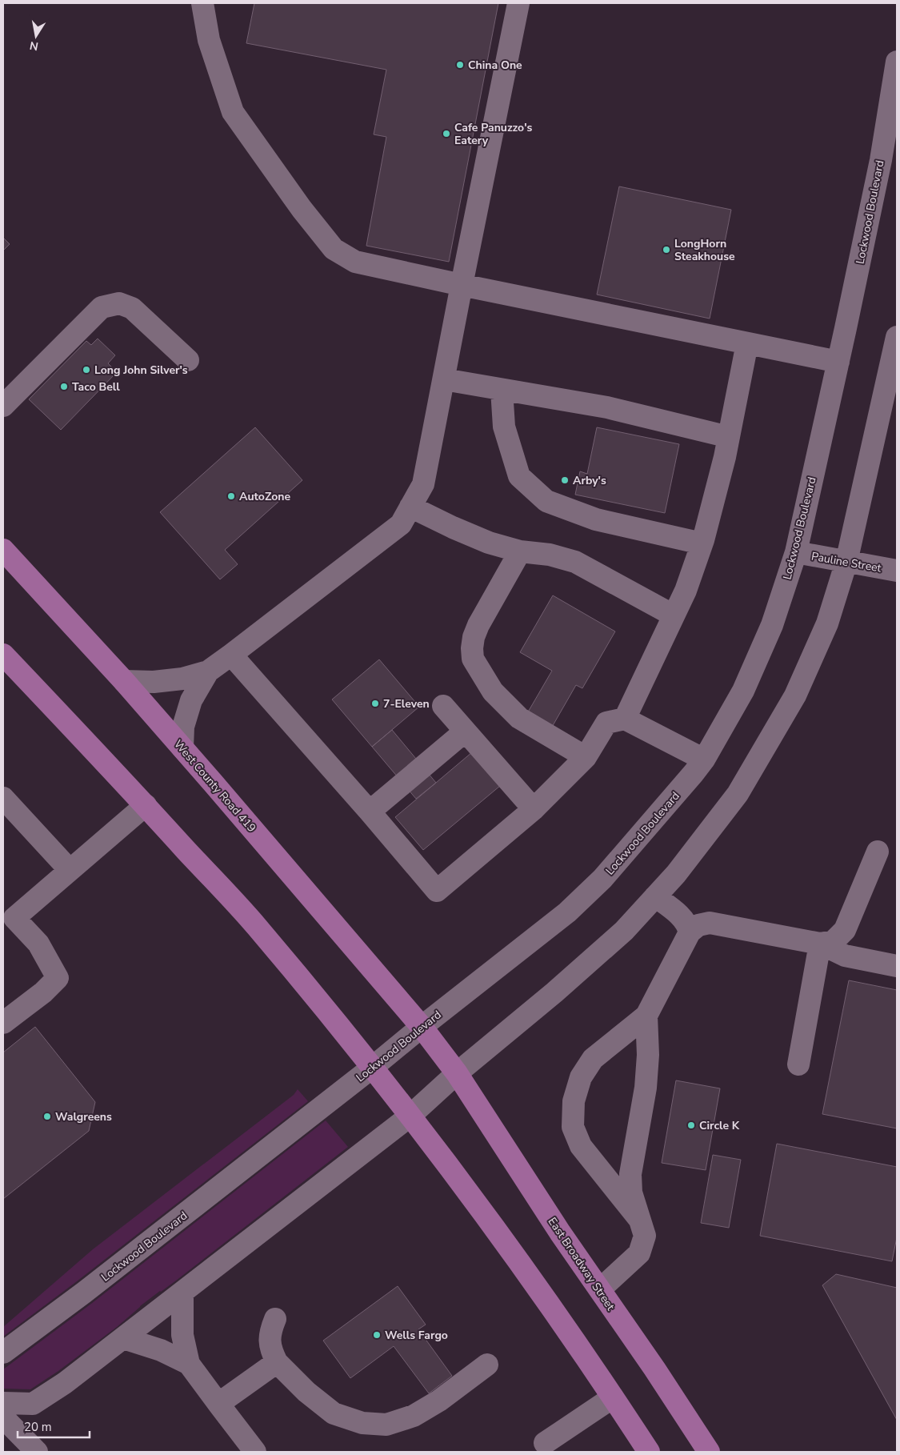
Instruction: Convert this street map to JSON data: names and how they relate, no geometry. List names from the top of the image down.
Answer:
{
  "streets": {
    "main road": ["West County Road 419", "East Broadway Street"],
    "street": ["Lockwood Boulevard", "Pauline Street"]
  },
  "crossings": [
    ["Lockwood Boulevard", "Pauline Street"],
    ["Lockwood Boulevard", "West County Road 419"],
    ["West County Road 419", "East Broadway Street"]
  ],
  "places": [
    "China One",
    "Cafe Panuzzo's Eatery",
    "LongHorn Steakhouse",
    "Long John Silver's",
    "Taco Bell",
    "Arby's",
    "AutoZone",
    "7-Eleven",
    "Walgreens",
    "Circle K",
    "Wells Fargo"
  ],
  "scale_bar": "20 m",
  "north": "bottom"
}
